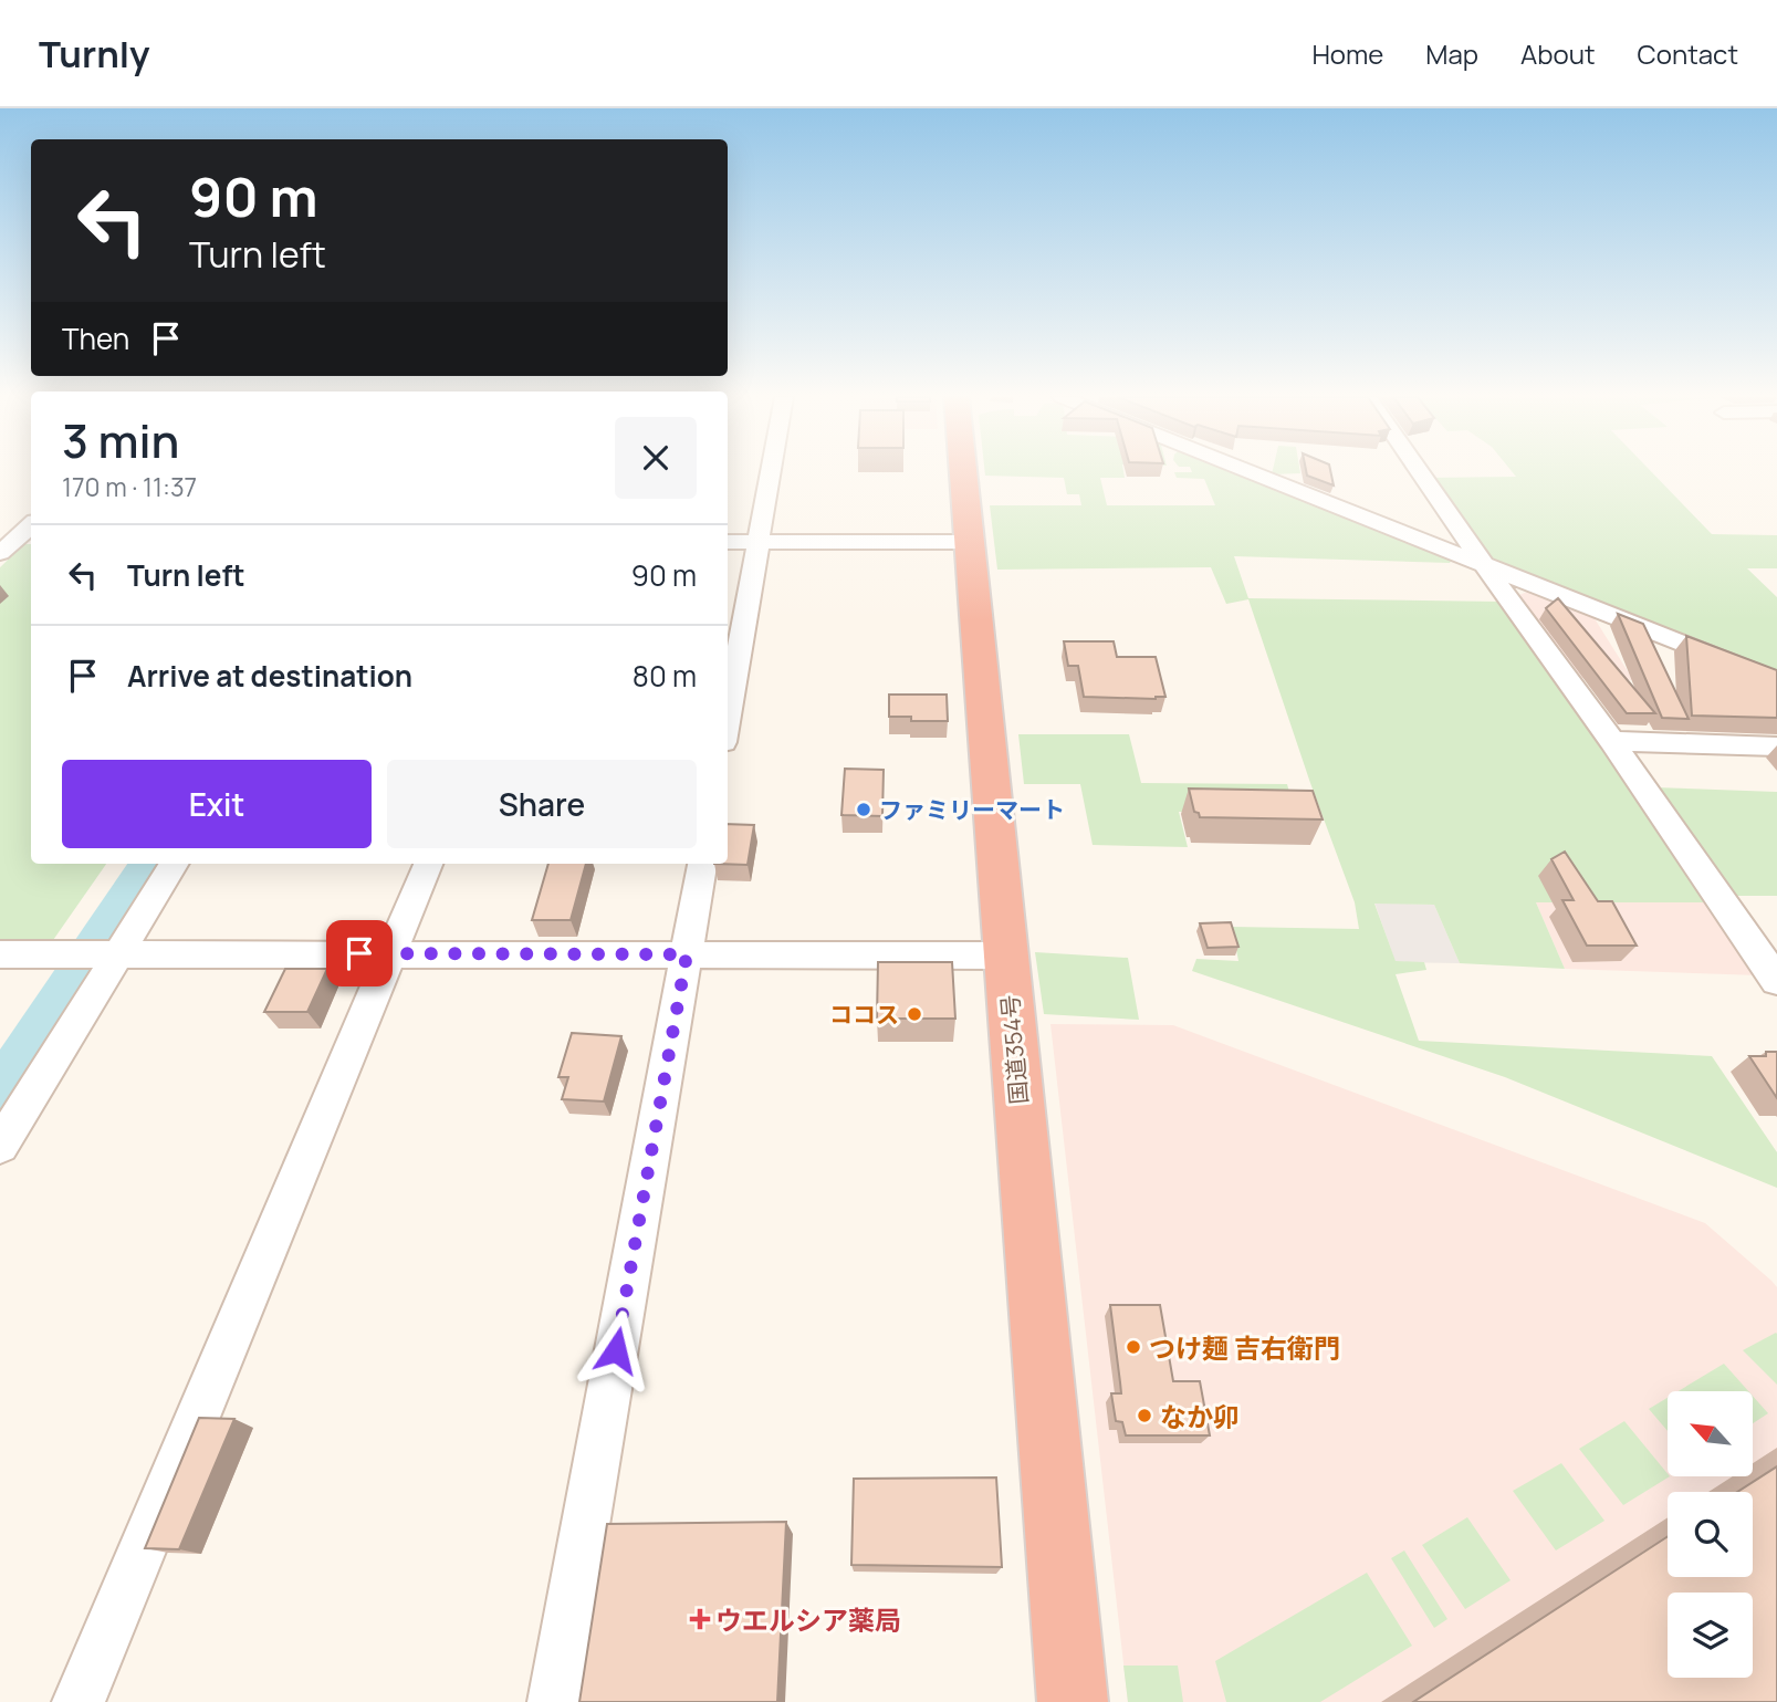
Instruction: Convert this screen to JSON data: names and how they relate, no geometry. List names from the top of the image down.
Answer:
{
  "streets": {
    "highway": ["国道354号"]
  },
  "places": {
    "other": [
      "ファミリーマート",
      "ココス",
      "つけ麺 吉右衛門",
      "なか卯"
    ],
    "health": ["ウエルシア薬局"]
  },
  "north": "top left",
  "page": {
    "header": "Turnly",
    "nav": [
      "Home",
      "Map",
      "About",
      "Contact"
    ],
    "turn": ["90 m", "Turn left"],
    "then": "Then",
    "heading": ["3 min", "170 m · 11:37"],
    "list": [
      {
        "name": "Turn left",
        "value": "90 m"
      },
      {
        "name": "Arrive at destination",
        "value": "80 m"
      }
    ],
    "buttons": ["Exit", "Share"]
  }
}
